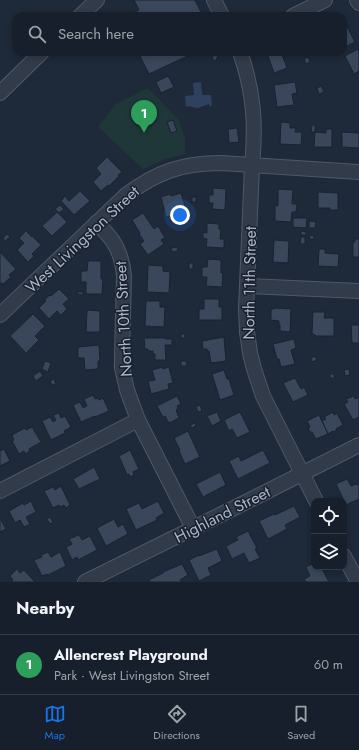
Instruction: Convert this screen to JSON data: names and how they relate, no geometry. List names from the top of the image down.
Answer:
{
  "streets": {
    "street": [
      "West Livingston Street",
      "North 11th Street",
      "North 10th Street",
      "Highland Street"
    ]
  },
  "crossings": [
    ["West Livingston Street", "North 11th Street"],
    ["West Livingston Street", "North 10th Street"],
    ["North 11th Street", "Highland Street"],
    ["North 10th Street", "Highland Street"]
  ],
  "page": {
    "search": "Search here",
    "pins": "1",
    "heading": "Nearby",
    "list": [
      {
        "mark": "1",
        "name": "Allencrest Playground",
        "note": "Park · West Livingston Street",
        "value": "60 m"
      }
    ],
    "nav": ["Map", "Directions", "Saved"]
  }
}
